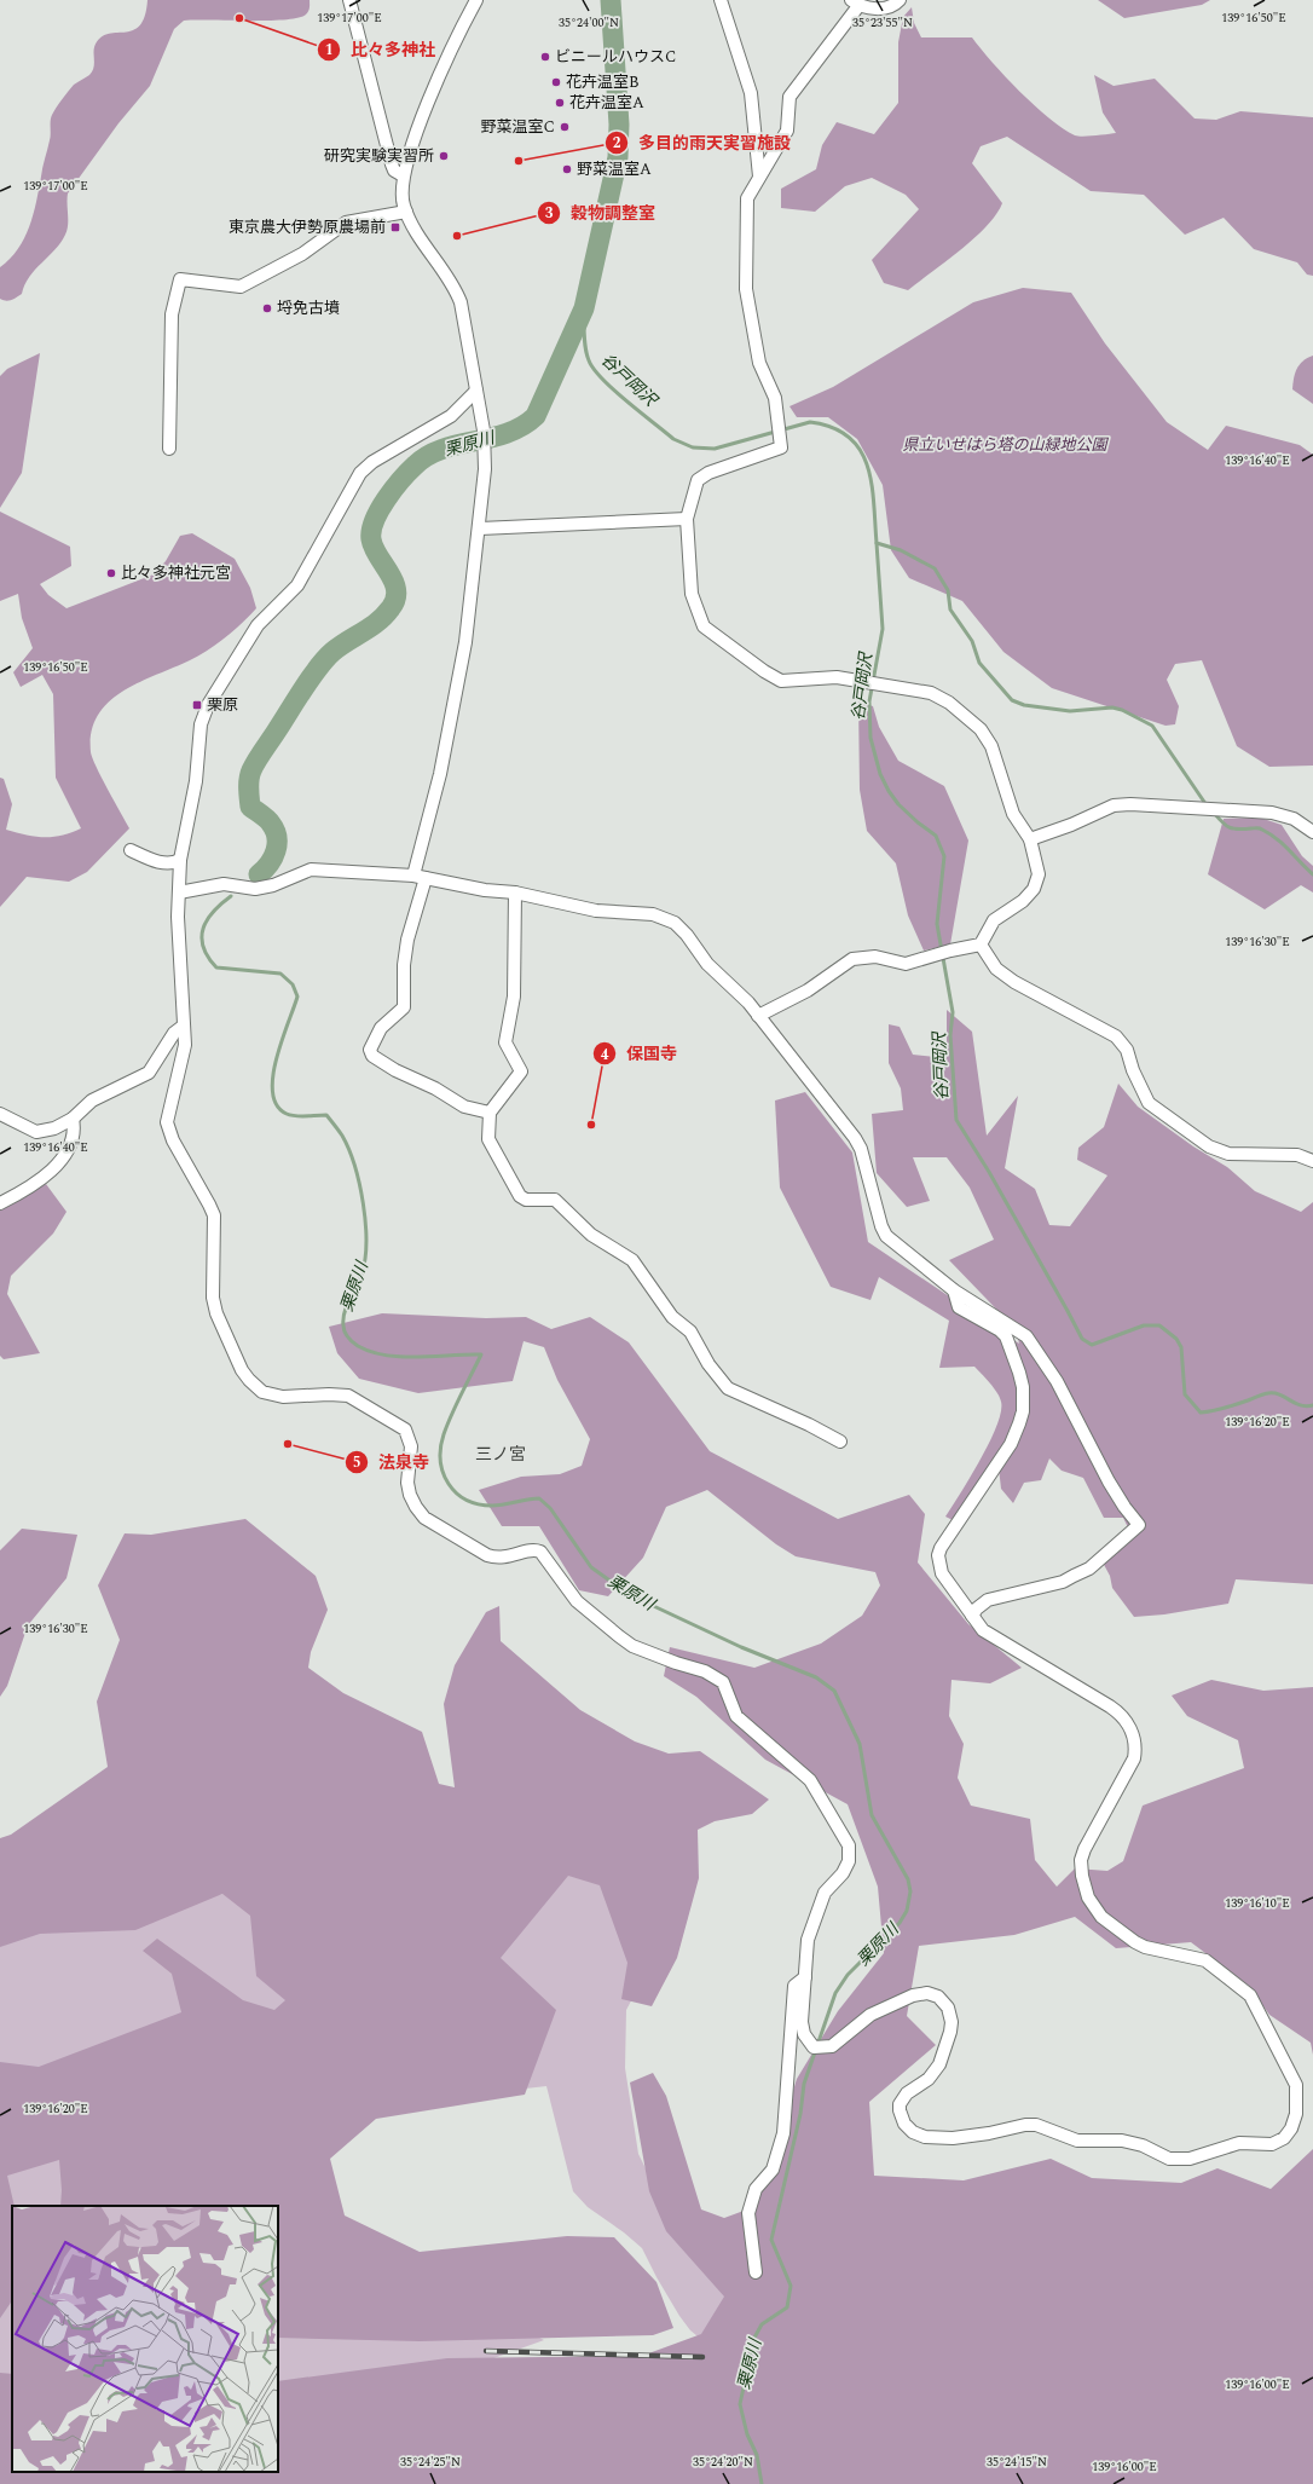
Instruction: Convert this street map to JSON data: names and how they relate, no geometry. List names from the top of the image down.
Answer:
{
  "districts": ["三ノ宮"],
  "water": ["谷戸岡沢", "栗原川"],
  "parks": ["県立いせはら塔の山緑地公園"],
  "places": {
    "other": [
      "比々多神社",
      "ビニールハウスC",
      "花卉温室B",
      "花卉温室A",
      "野菜温室C",
      "研究実験実習所",
      "多目的雨天実習施設",
      "野菜温室A",
      "穀物調整室",
      "埒免古墳",
      "比々多神社元宮",
      "保国寺",
      "法泉寺"
    ],
    "transit": ["東京農大伊勢原農場前", "栗原"]
  },
  "coordinates": [
    "139°17'00\"E",
    "139°16'50\"E",
    "35°24'00\"N",
    "35°23'55\"N",
    "139°16'40\"E",
    "139°16'30\"E",
    "139°16'20\"E",
    "139°16'10\"E",
    "139°16'00\"E",
    "35°24'25\"N",
    "35°24'20\"N",
    "35°24'15\"N"
  ]
}
